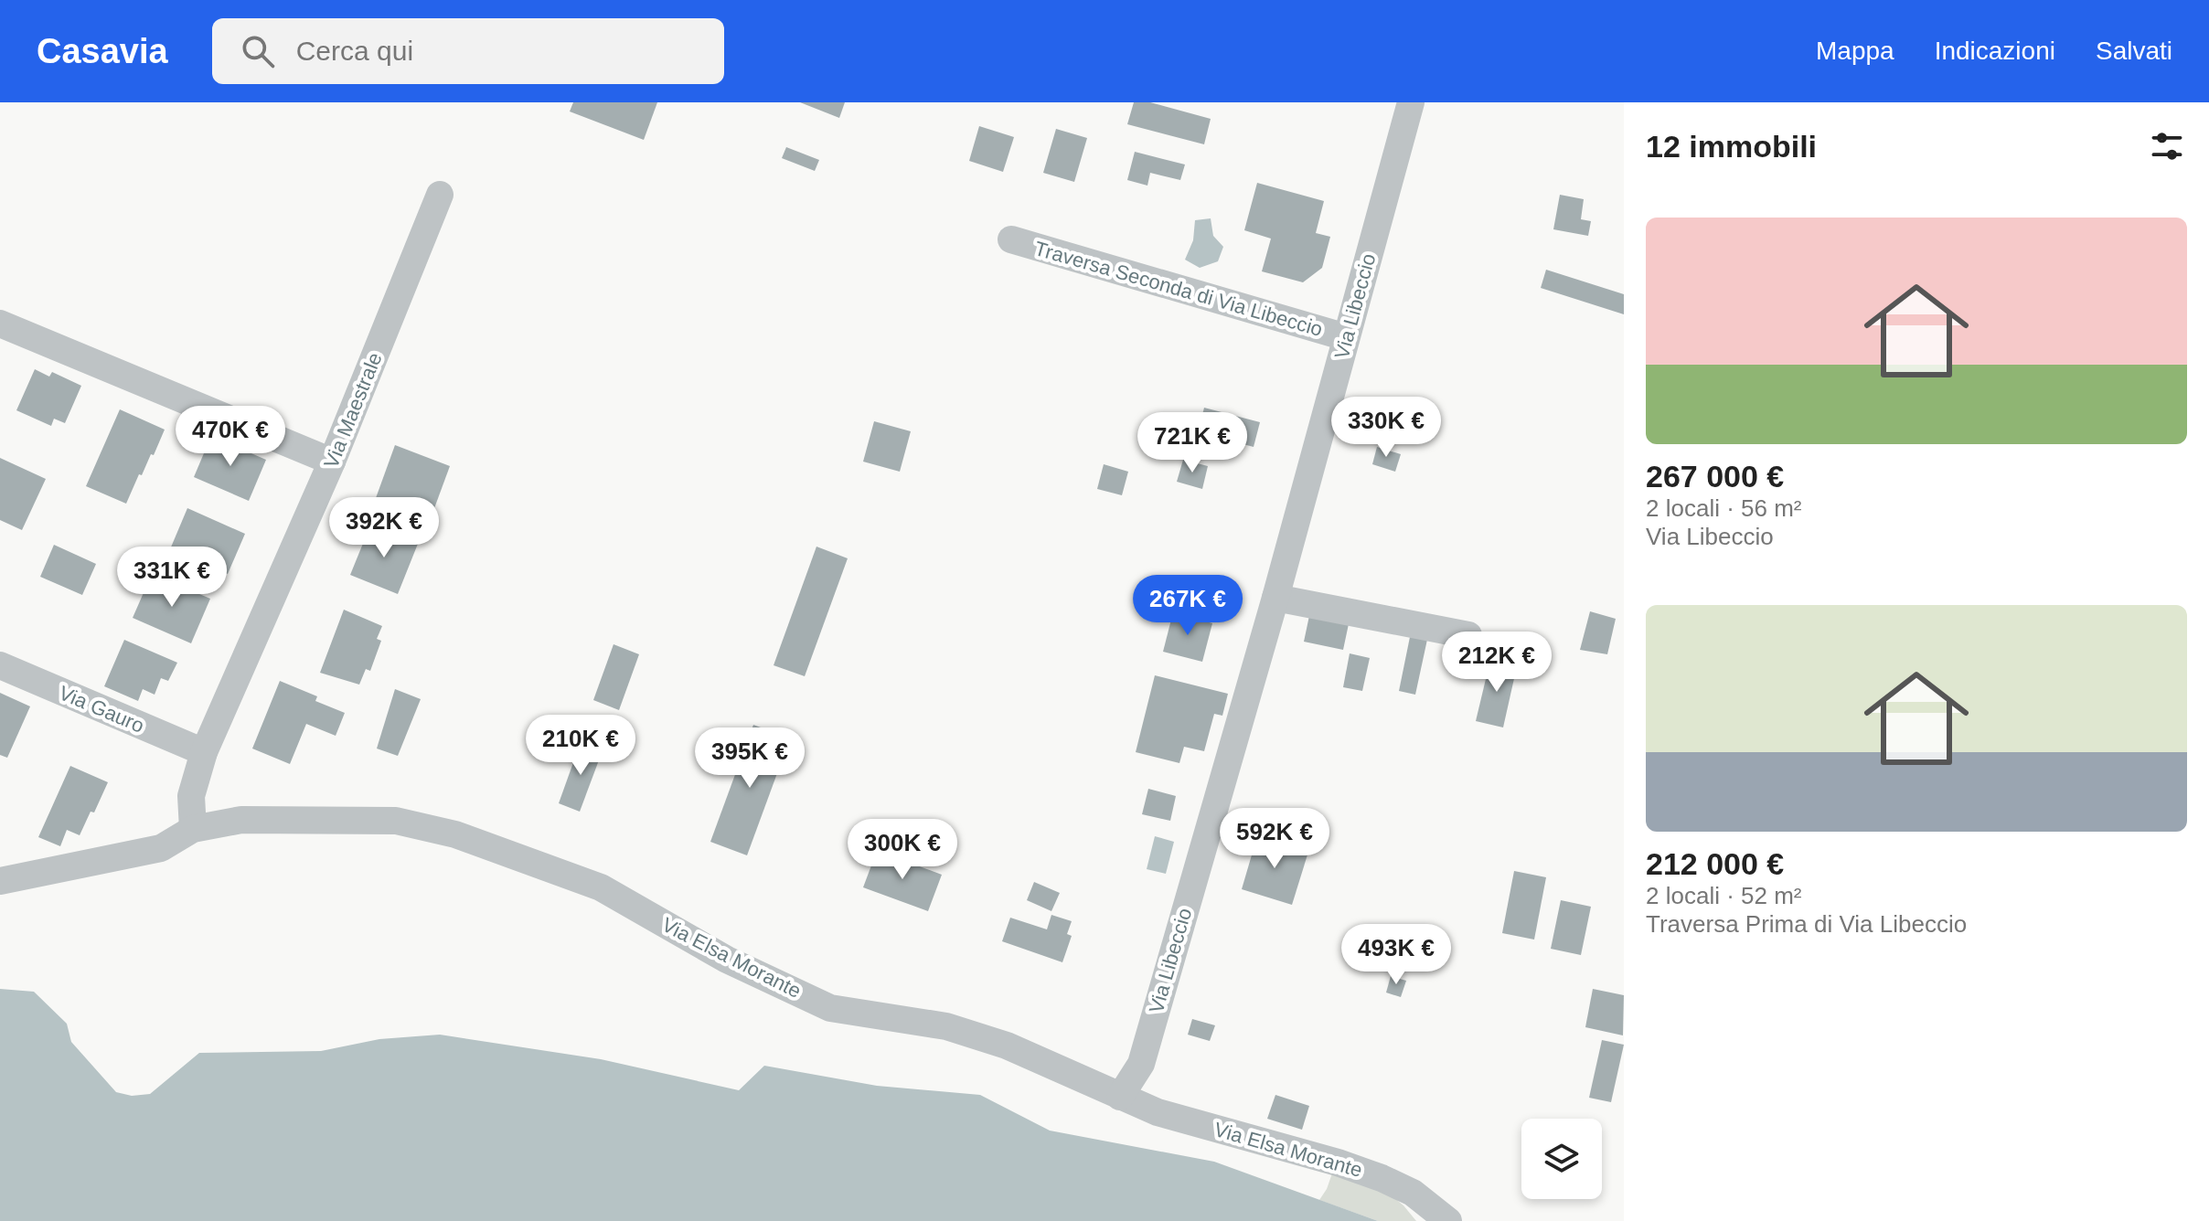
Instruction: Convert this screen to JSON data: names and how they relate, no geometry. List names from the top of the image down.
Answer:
{
  "streets": {
    "street": [
      "Traversa Seconda di Via Libeccio",
      "Via Libeccio",
      "Via Maestrale",
      "Via Gauro",
      "Via Elsa Morante"
    ]
  },
  "crossings": [
    ["Traversa Seconda di Via Libeccio", "Via Libeccio"],
    ["Via Libeccio", "Via Elsa Morante"],
    ["Via Maestrale", "Via Gauro"],
    ["Via Maestrale", "Via Elsa Morante"]
  ],
  "page": {
    "header": "Casavia",
    "search": "Cerca qui",
    "nav": ["Mappa", "Indicazioni", "Salvati"],
    "heading": "12 immobili",
    "list": [
      {
        "name": "267 000 €",
        "note": "2 locali · 56 m² · Via Libeccio"
      },
      {
        "name": "212 000 €",
        "note": "2 locali · 52 m² · Traversa Prima di Via Libeccio"
      }
    ],
    "price": [
      "330K €",
      "470K €",
      "721K €",
      "392K €",
      "331K €",
      "267K €",
      "212K €",
      "210K €",
      "395K €",
      "592K €",
      "300K €",
      "493K €"
    ]
  }
}
